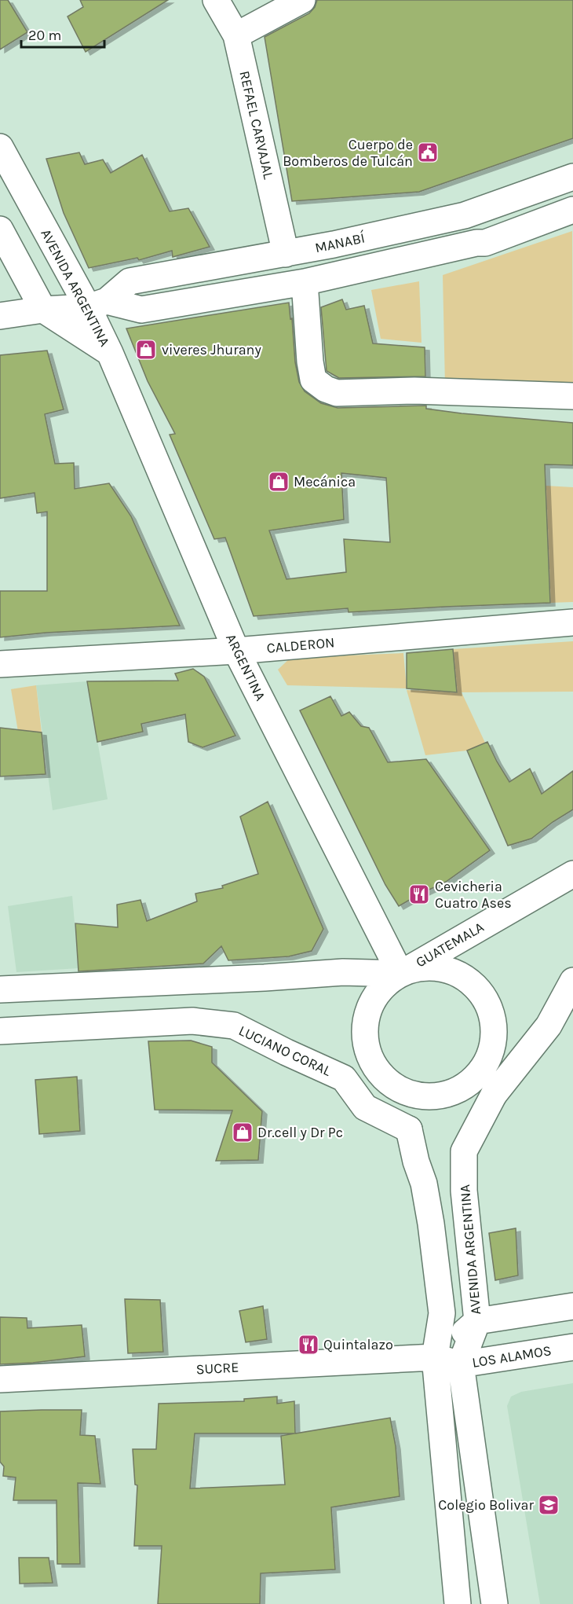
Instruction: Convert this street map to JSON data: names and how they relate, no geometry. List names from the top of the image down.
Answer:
{
  "streets": {
    "street": [
      "REFAEL CARVAJAL",
      "MANABÍ",
      "AVENIDA ARGENTINA",
      "CALDERON",
      "ARGENTINA",
      "GUATEMALA",
      "LUCIANO CORAL",
      "LOS ALAMOS",
      "SUCRE"
    ]
  },
  "crossings": [
    ["REFAEL CARVAJAL", "MANABÍ"],
    ["MANABÍ", "AVENIDA ARGENTINA"],
    ["AVENIDA ARGENTINA", "ARGENTINA"],
    ["AVENIDA ARGENTINA", "LOS ALAMOS"],
    ["CALDERON", "ARGENTINA"],
    ["ARGENTINA", "GUATEMALA"],
    ["LUCIANO CORAL", "LOS ALAMOS"],
    ["LUCIANO CORAL", "SUCRE"],
    ["LOS ALAMOS", "SUCRE"]
  ],
  "places": {
    "public building": ["Cuerpo de Bomberos de Tulcán"],
    "shop": ["viveres Jhurany", "Mecánica", "Dr.cell y Dr Pc"],
    "restaurant": ["Cevicheria Cuatro Ases", "Quintalazo"],
    "school or university": ["Colegio Bolivar"]
  },
  "scale_bar": "20 m"
}
